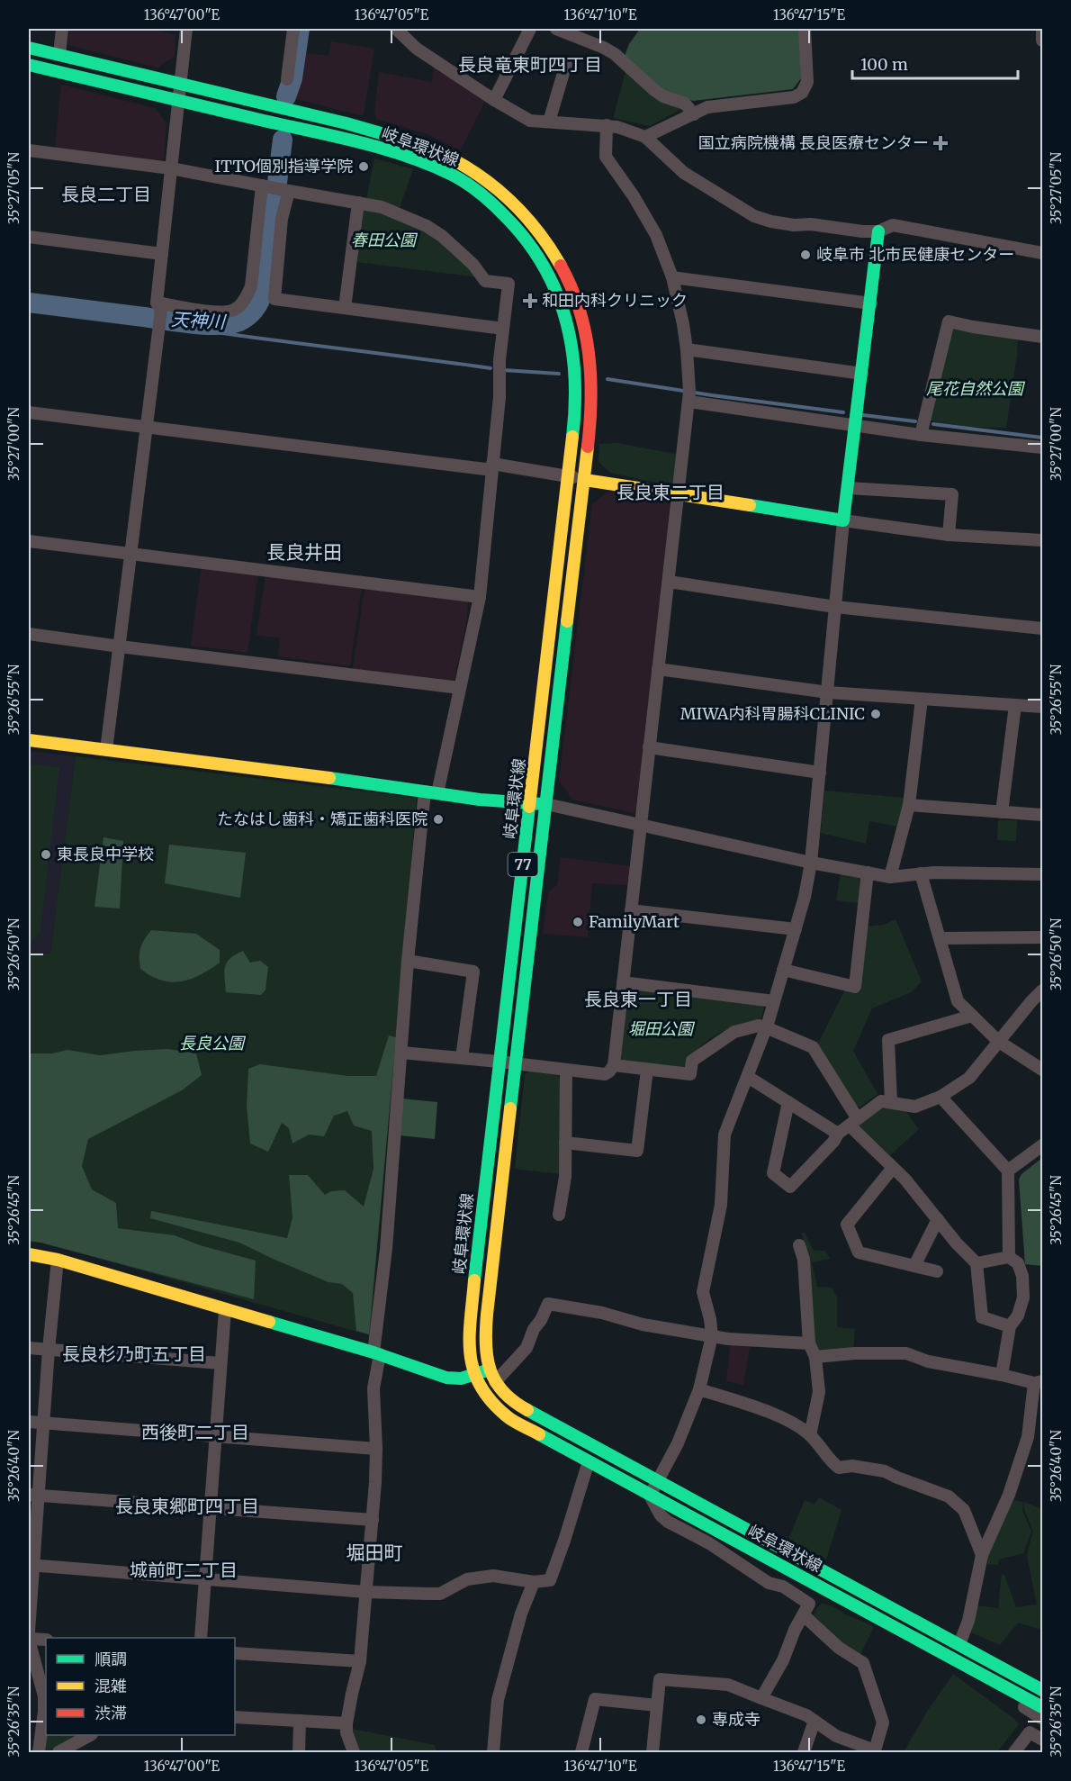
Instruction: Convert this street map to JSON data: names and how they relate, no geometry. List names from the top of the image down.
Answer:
{
  "streets": {
    "main road": ["岐阜環状線", "77"]
  },
  "districts": [
    "長良竜東町四丁目",
    "長良二丁目",
    "長良東二丁目",
    "長良井田",
    "長良東一丁目",
    "長良杉乃町五丁目",
    "西後町二丁目",
    "長良東郷町四丁目",
    "堀田町",
    "城前町二丁目"
  ],
  "water": ["天神川"],
  "parks": [
    "春田公園",
    "尾花自然公園",
    "堀田公園",
    "長良公園"
  ],
  "places": {
    "health": ["国立病院機構 長良医療センター", "和田内科クリニック"],
    "other": [
      "ITTO個別指導学院",
      "岐阜市 北市民健康センター",
      "MIWA内科胃腸科CLINIC",
      "たなはし歯科・矯正歯科医院",
      "東長良中学校",
      "FamilyMart",
      "専成寺"
    ]
  },
  "legend": ["順調", "混雑", "渋滞"],
  "scale_bar": "100 m",
  "coordinates": [
    "136°47'00\"E",
    "136°47'05\"E",
    "136°47'10\"E",
    "136°47'15\"E",
    "35°27'05\"N",
    "35°27'00\"N",
    "35°26'55\"N",
    "35°26'50\"N",
    "35°26'45\"N",
    "35°26'40\"N",
    "35°26'35\"N"
  ]
}
